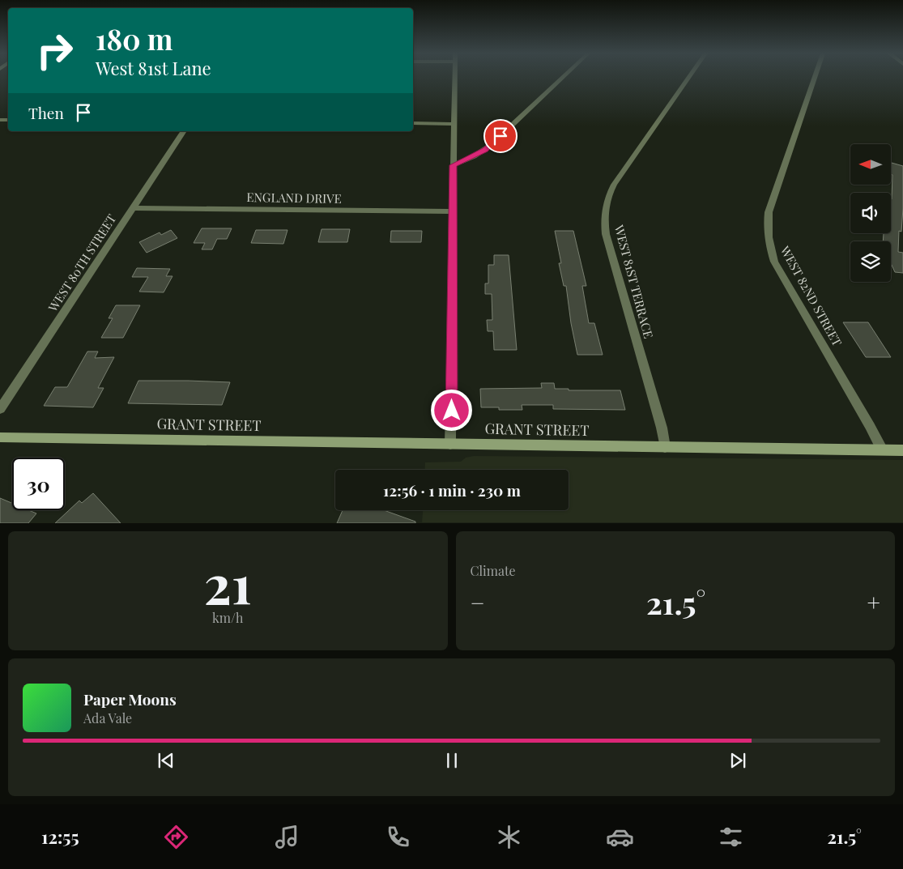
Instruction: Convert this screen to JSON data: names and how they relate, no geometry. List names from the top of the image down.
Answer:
{
  "streets": {
    "street": [
      "ENGLAND DRIVE",
      "WEST 80TH STREET",
      "WEST 81ST TERRACE",
      "WEST 82ND STREET",
      "GRANT STREET"
    ]
  },
  "crossings": [
    ["ENGLAND DRIVE", "WEST 80TH STREET"],
    ["WEST 81ST TERRACE", "GRANT STREET"],
    ["WEST 82ND STREET", "GRANT STREET"]
  ],
  "north": "left",
  "page": {
    "turn": ["180 m", "West 81st Lane"],
    "then": "Then",
    "limit": "30",
    "trip": "12:56 · 1 min · 230 m",
    "tile": [
      ["21", "km/h"],
      "Climate"
    ],
    "heat": ["−", "21.5°", "+"],
    "song": ["Paper Moons", "Ada Vale"],
    "tabs": ["12:55", "21.5°"]
  }
}
